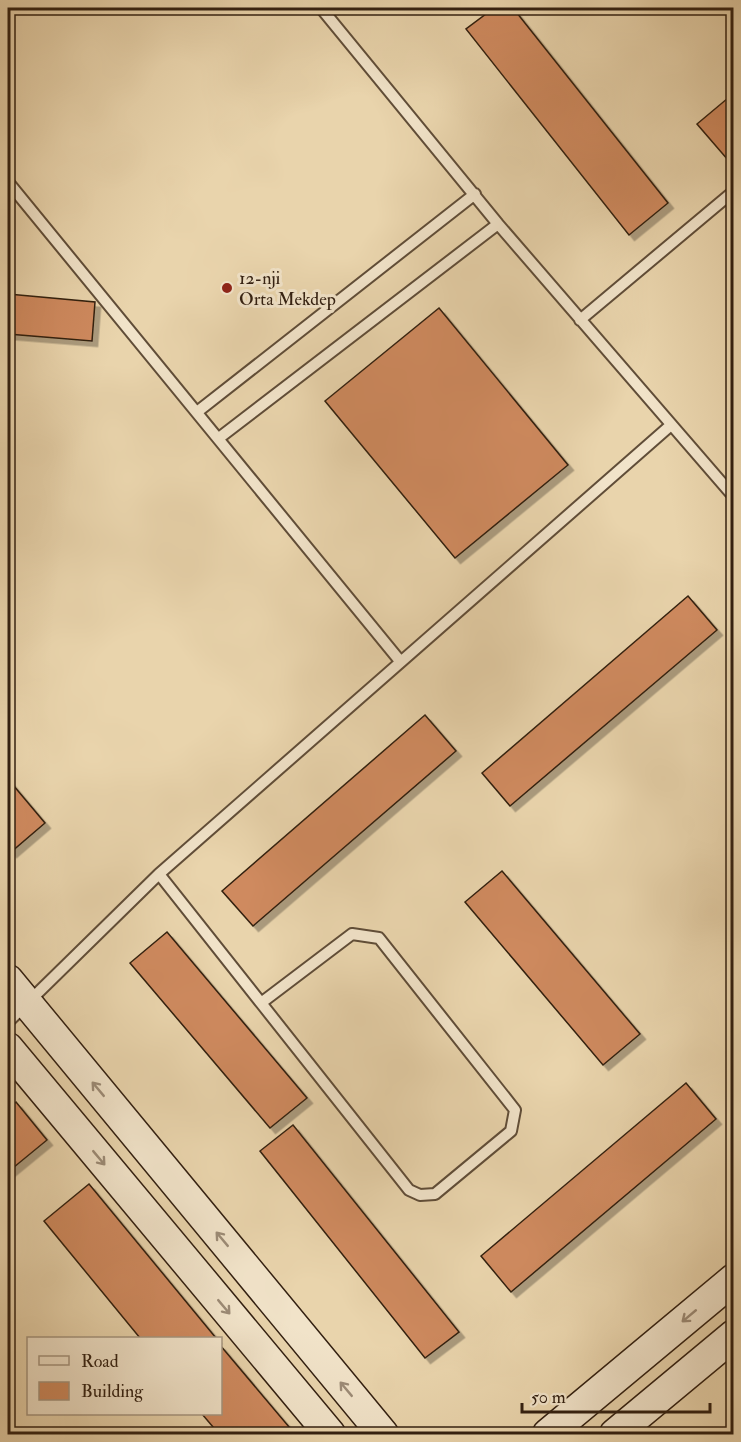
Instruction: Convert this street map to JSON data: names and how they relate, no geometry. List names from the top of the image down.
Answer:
{
  "places": ["12-nji Orta Mekdep"],
  "legend": ["Road", "Building"],
  "scale_bar": "50 m"
}
